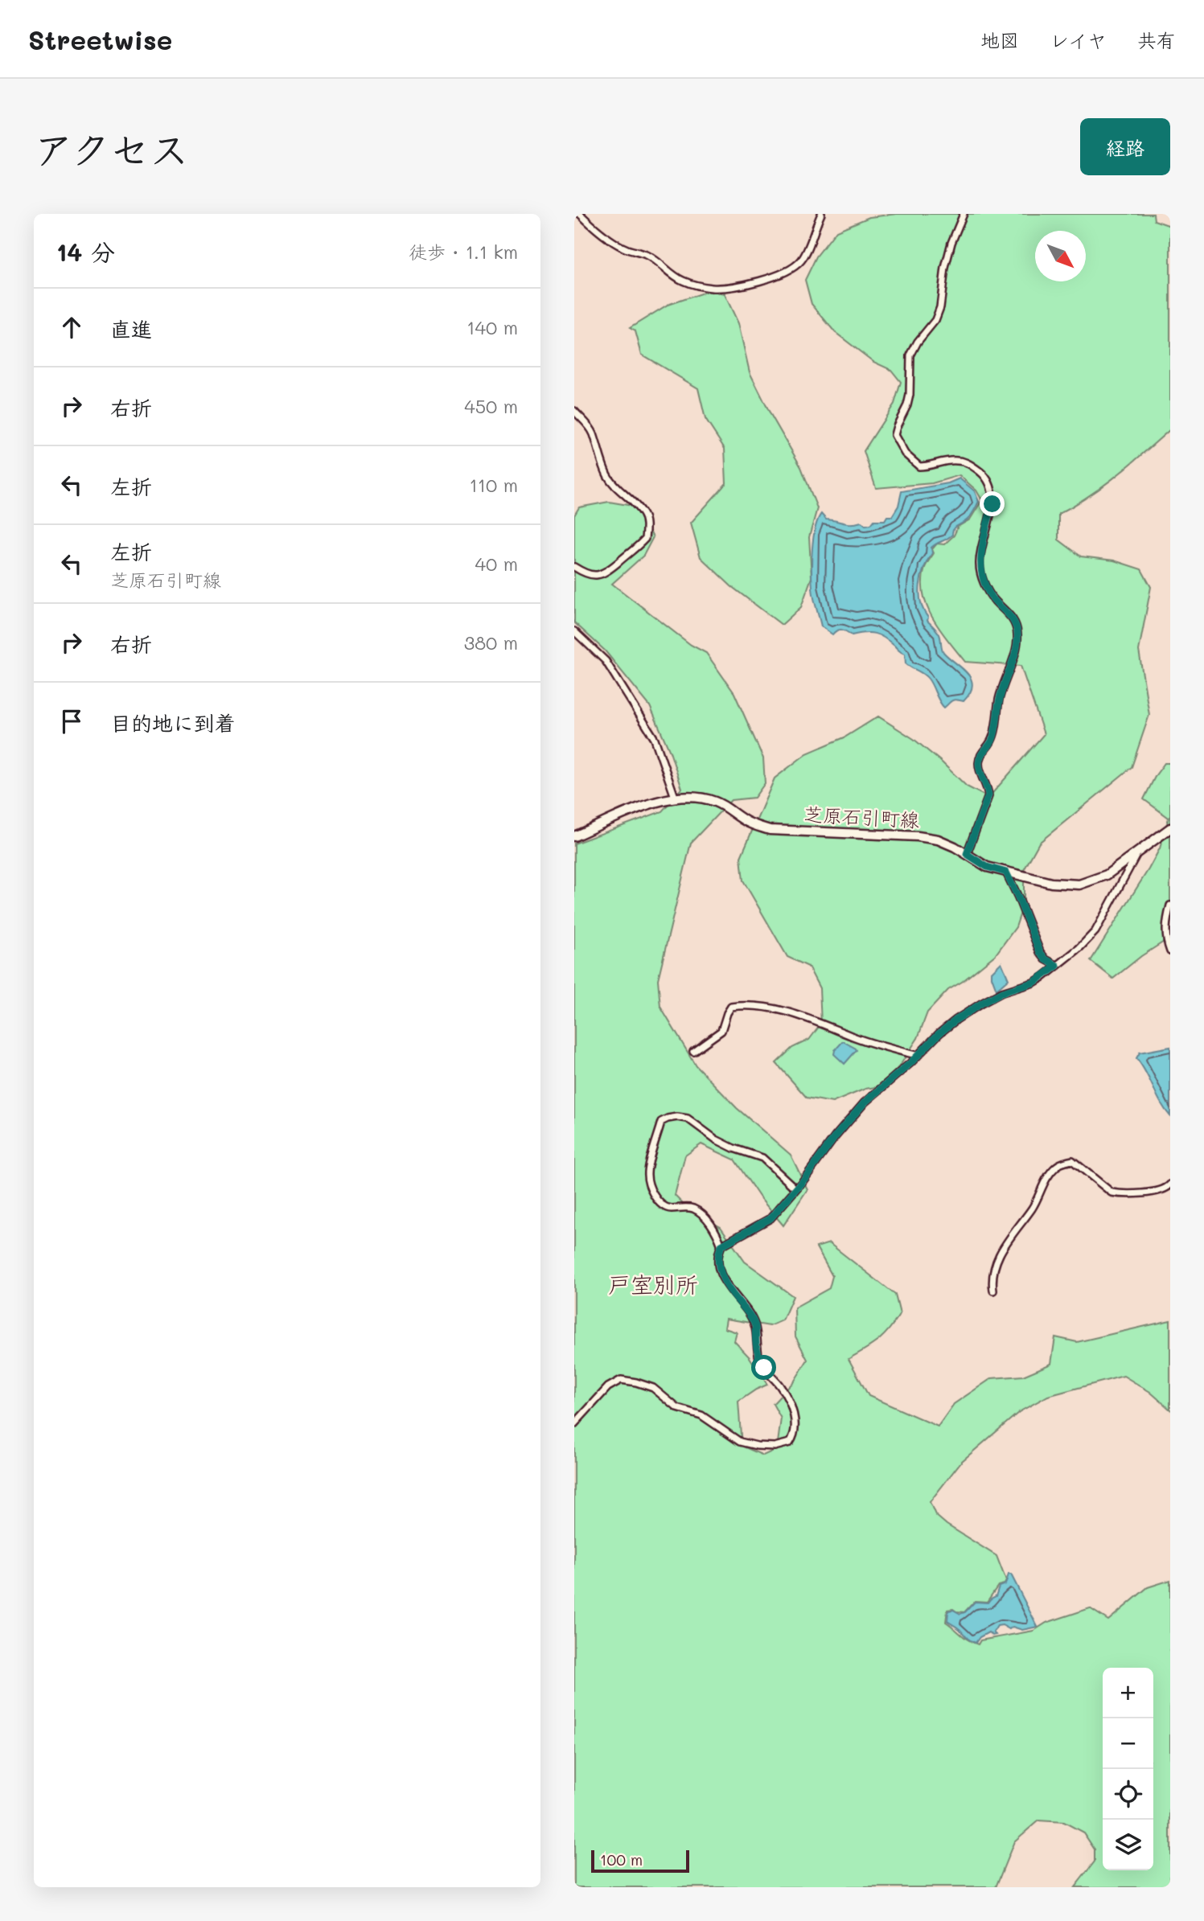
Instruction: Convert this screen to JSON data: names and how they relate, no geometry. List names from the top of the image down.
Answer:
{
  "streets": {
    "main road": ["芝原石引町線"]
  },
  "districts": ["戸室別所"],
  "scale_bar": "100 m",
  "north": "bottom right",
  "page": {
    "header": "Streetwise",
    "nav": ["地図", "レイヤ", "共有"],
    "title": "アクセス",
    "buttons": "経路",
    "heading": ["14 分", "徒歩 · 1.1 km"],
    "list": [
      ["直進", "140 m"],
      ["右折", "450 m"],
      ["左折", "110 m"],
      ["左折", "芝原石引町線", "40 m"],
      ["右折", "380 m"],
      "目的地に到着"
    ],
    "map_buttons": ["+", "−"],
    "scale": "100 m"
  }
}
